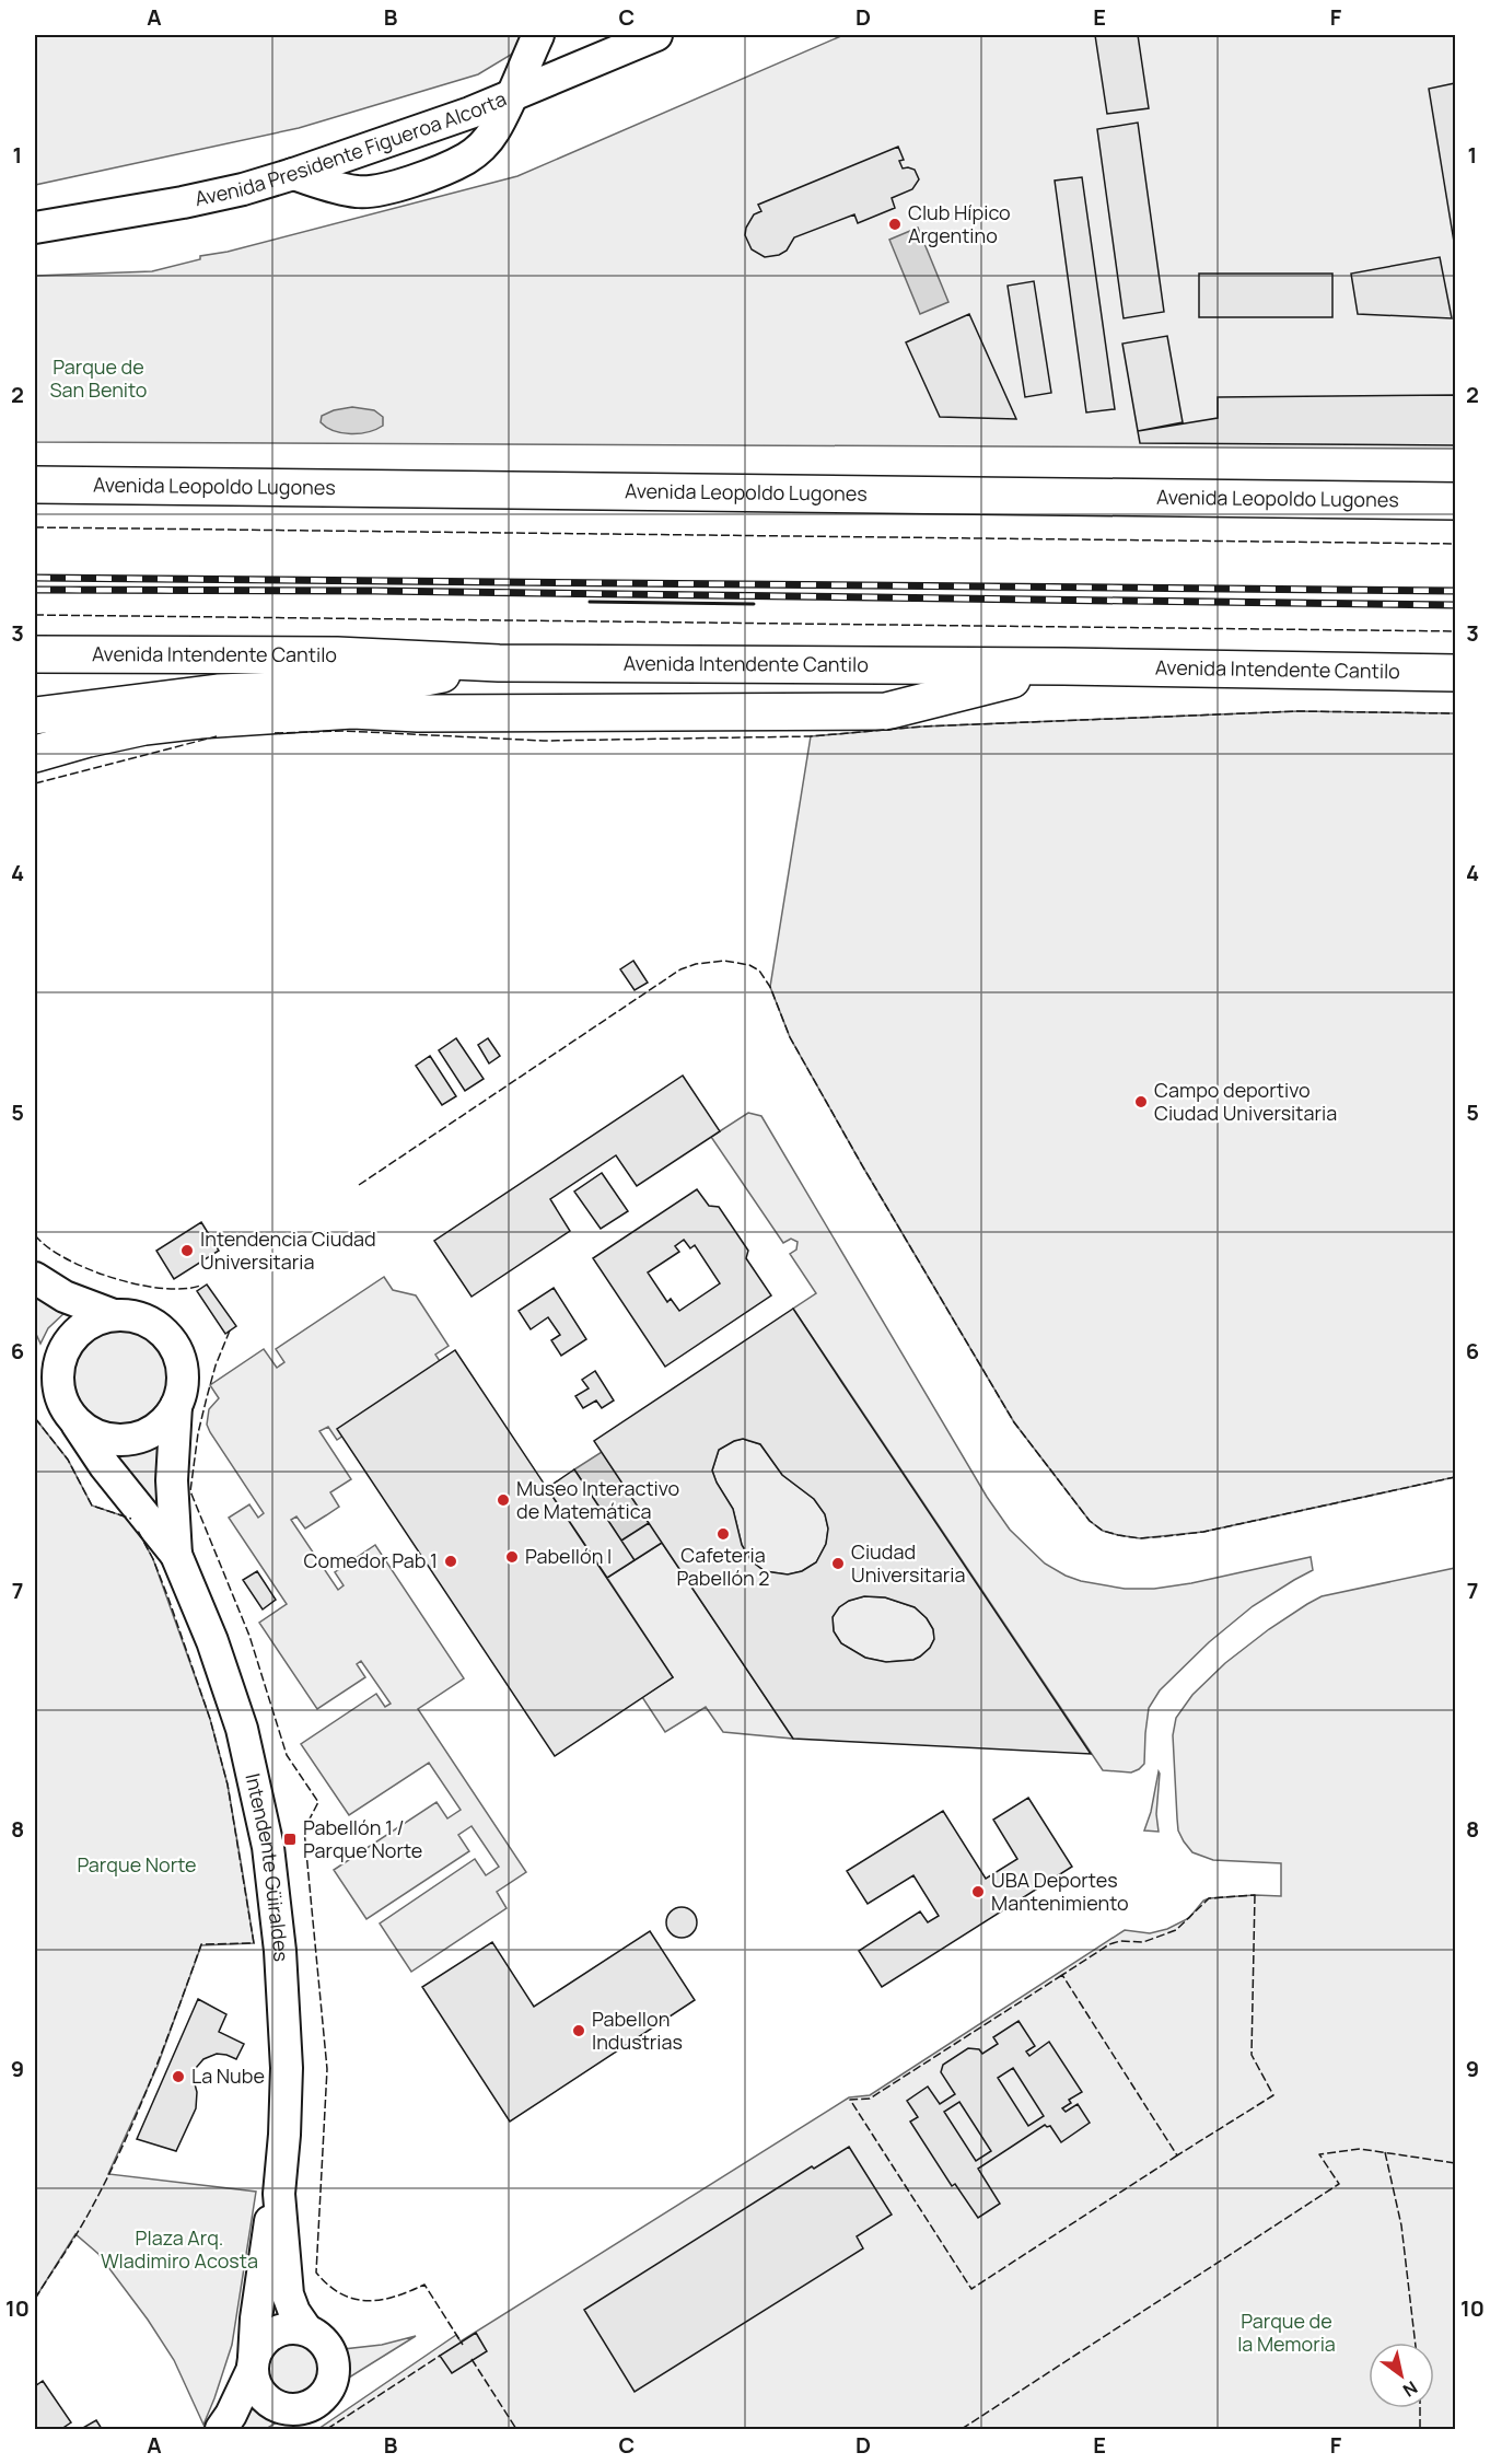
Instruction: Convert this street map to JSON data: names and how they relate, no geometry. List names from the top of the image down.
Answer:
{
  "streets": {
    "highway": ["Avenida Leopoldo Lugones", "Avenida Intendente Cantilo"],
    "main road": ["Avenida Presidente Figueroa Alcorta", "Intendente Güiraldes"]
  },
  "parks": [
    "Parque de San Benito",
    "Parque Norte",
    "Plaza Arq. Wladimiro Acosta",
    "Parque de la Memoria"
  ],
  "places": {
    "other": [
      "Club Hípico Argentino",
      "Campo deportivo Ciudad Universitaria",
      "Intendencia Ciudad Universitaria",
      "Museo Interactivo de Matemática",
      "Cafeteria Pabellón 2",
      "Pabellón I",
      "Comedor Pab 1",
      "Ciudad Universitaria",
      "UBA Deportes Mantenimiento",
      "Pabellon Industrias",
      "La Nube"
    ],
    "transit": ["Pabellón 1 / Parque Norte"]
  },
  "north": "bottom right",
  "grid": {
    "columns": [
      "A",
      "B",
      "C",
      "D",
      "E",
      "F"
    ],
    "rows": [
      "1",
      "2",
      "3",
      "4",
      "5",
      "6",
      "7",
      "8",
      "9",
      "10"
    ]
  }
}
